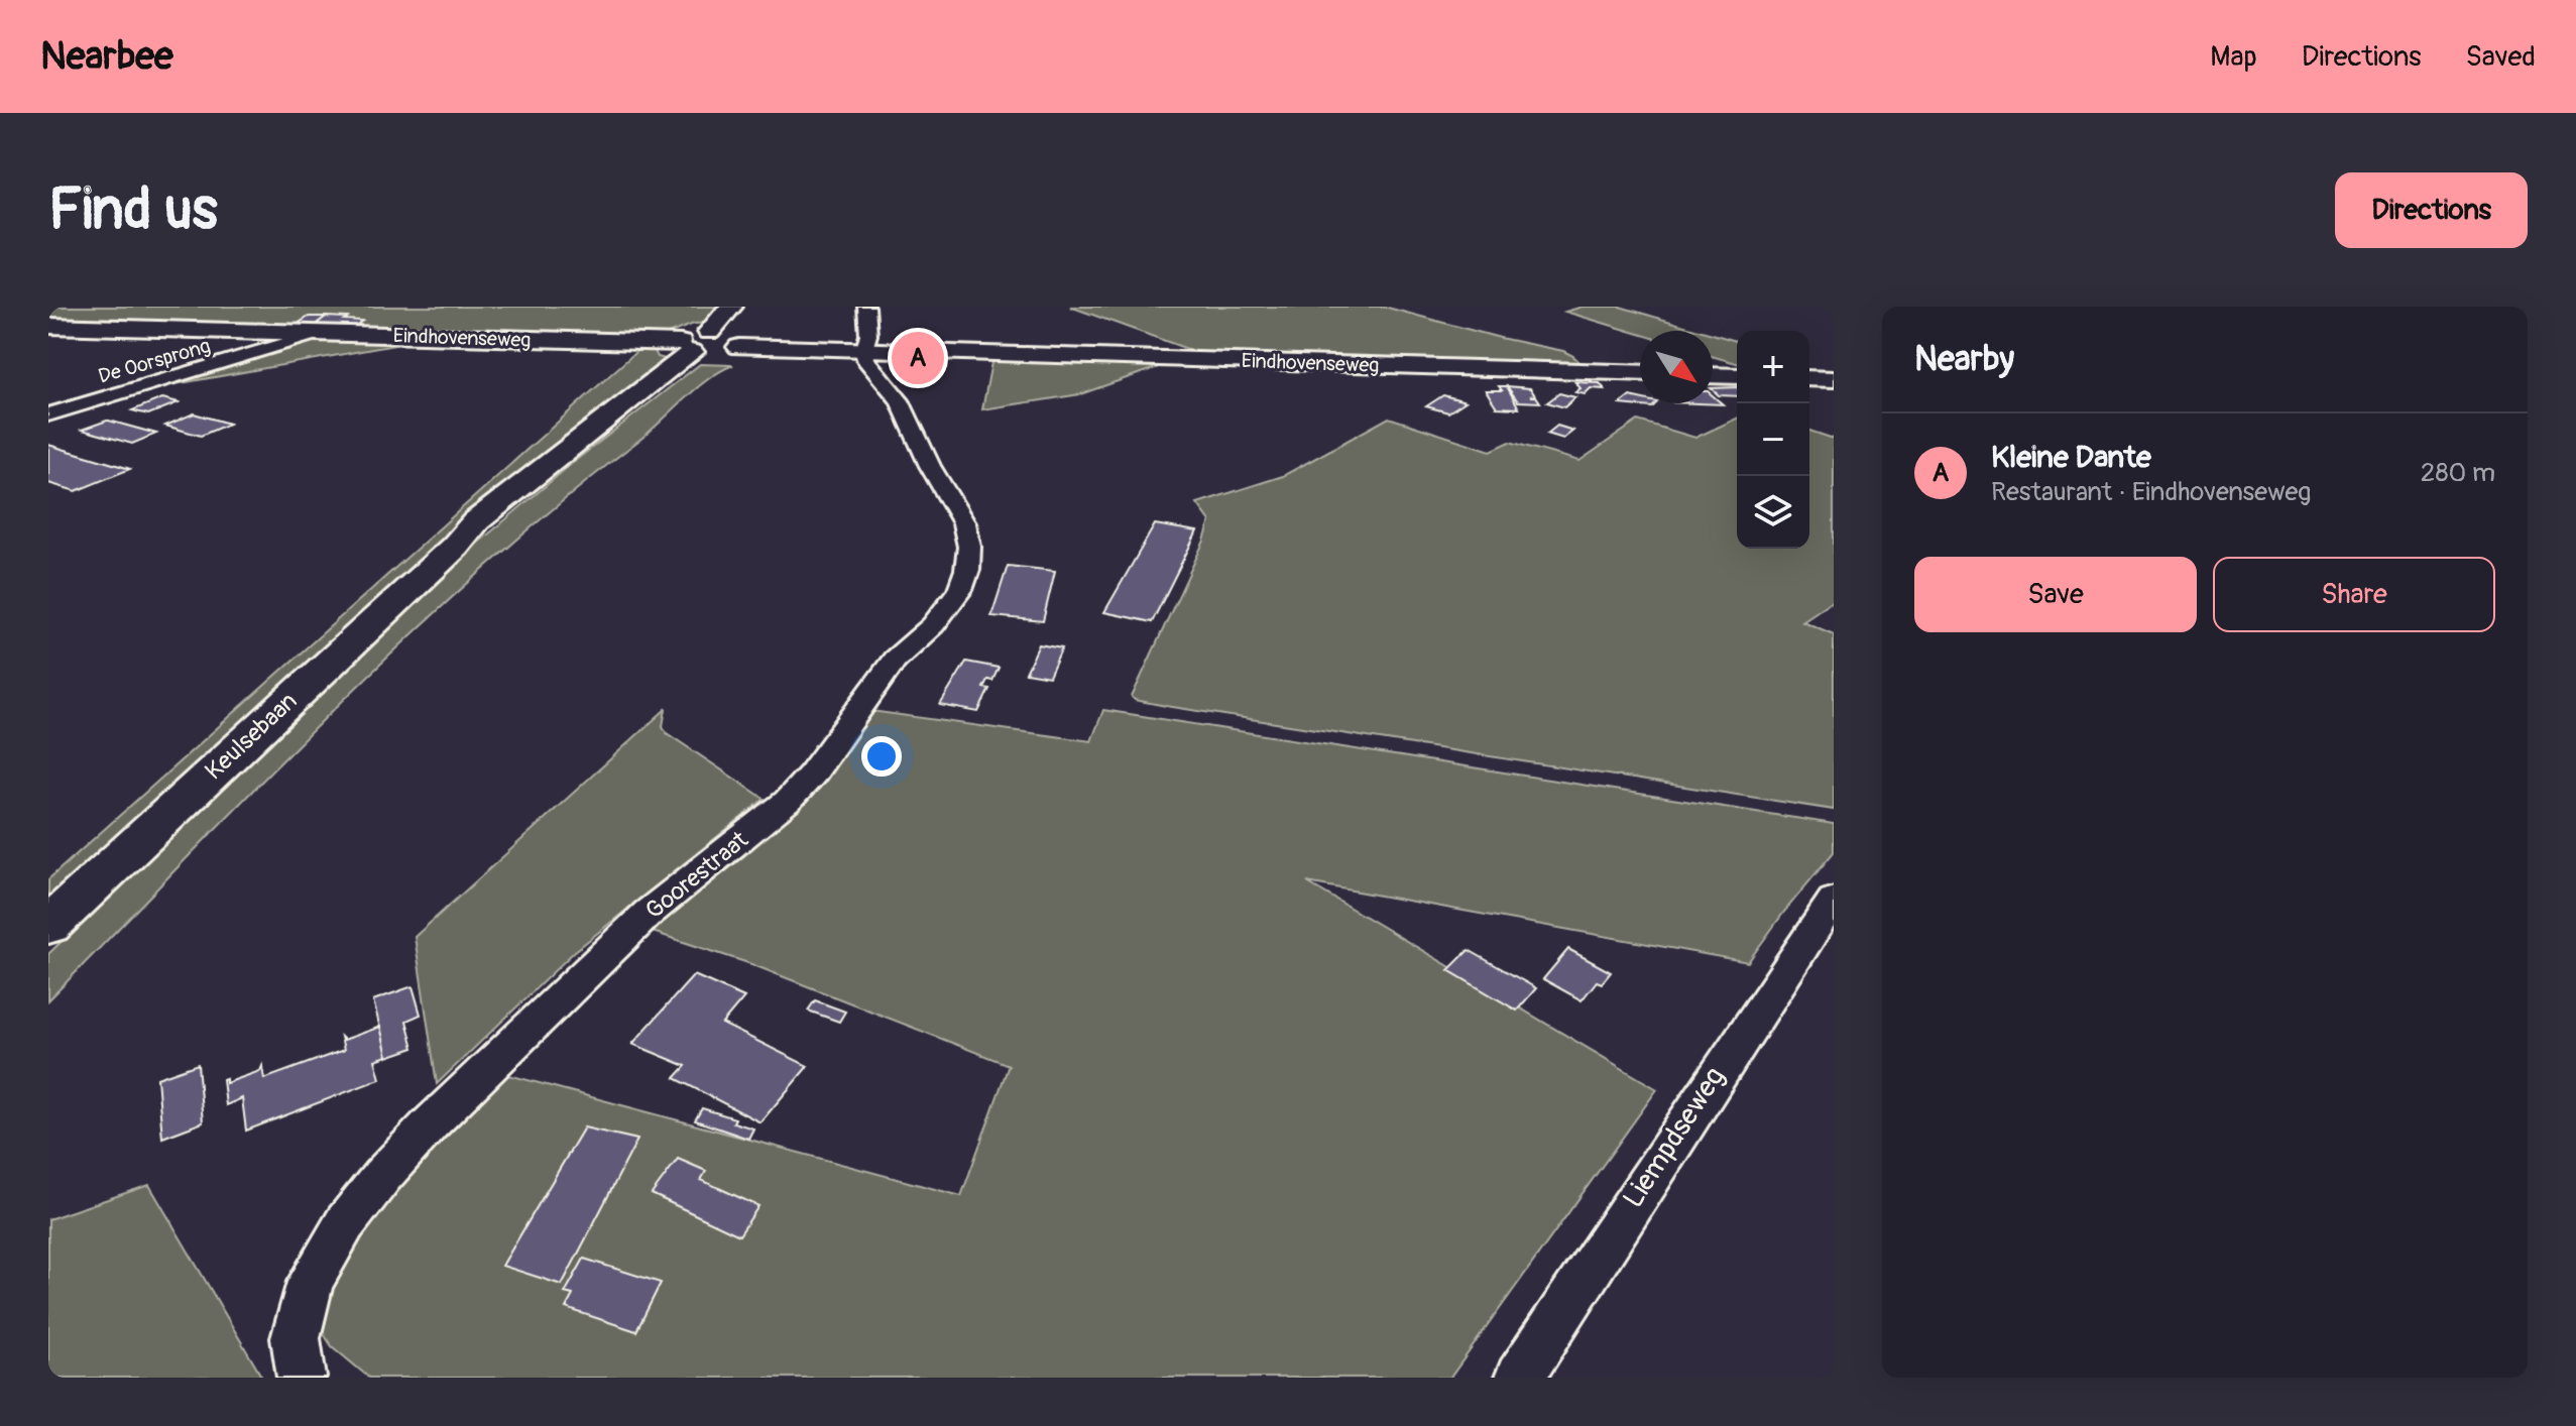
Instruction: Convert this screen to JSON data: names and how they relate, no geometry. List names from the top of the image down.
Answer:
{
  "streets": {
    "main road": ["Eindhovenseweg", "Keulsebaan"],
    "street": ["De Oorsprong", "Goorestraat", "Liempdseweg"]
  },
  "crossings": [
    ["Eindhovenseweg", "De Oorsprong"],
    ["Eindhovenseweg", "Keulsebaan"],
    ["Eindhovenseweg", "Goorestraat"]
  ],
  "north": "bottom right",
  "page": {
    "header": "Nearbee",
    "nav": ["Map", "Directions", "Saved"],
    "buttons": [
      "Directions",
      ["Save", "Share"]
    ],
    "title": "Find us",
    "heading": "Nearby",
    "pins": "A",
    "map_buttons": ["+", "−"],
    "list": [
      {
        "mark": "A",
        "name": "Kleine Dante",
        "note": "Restaurant · Eindhovenseweg",
        "value": "280 m"
      }
    ]
  }
}
